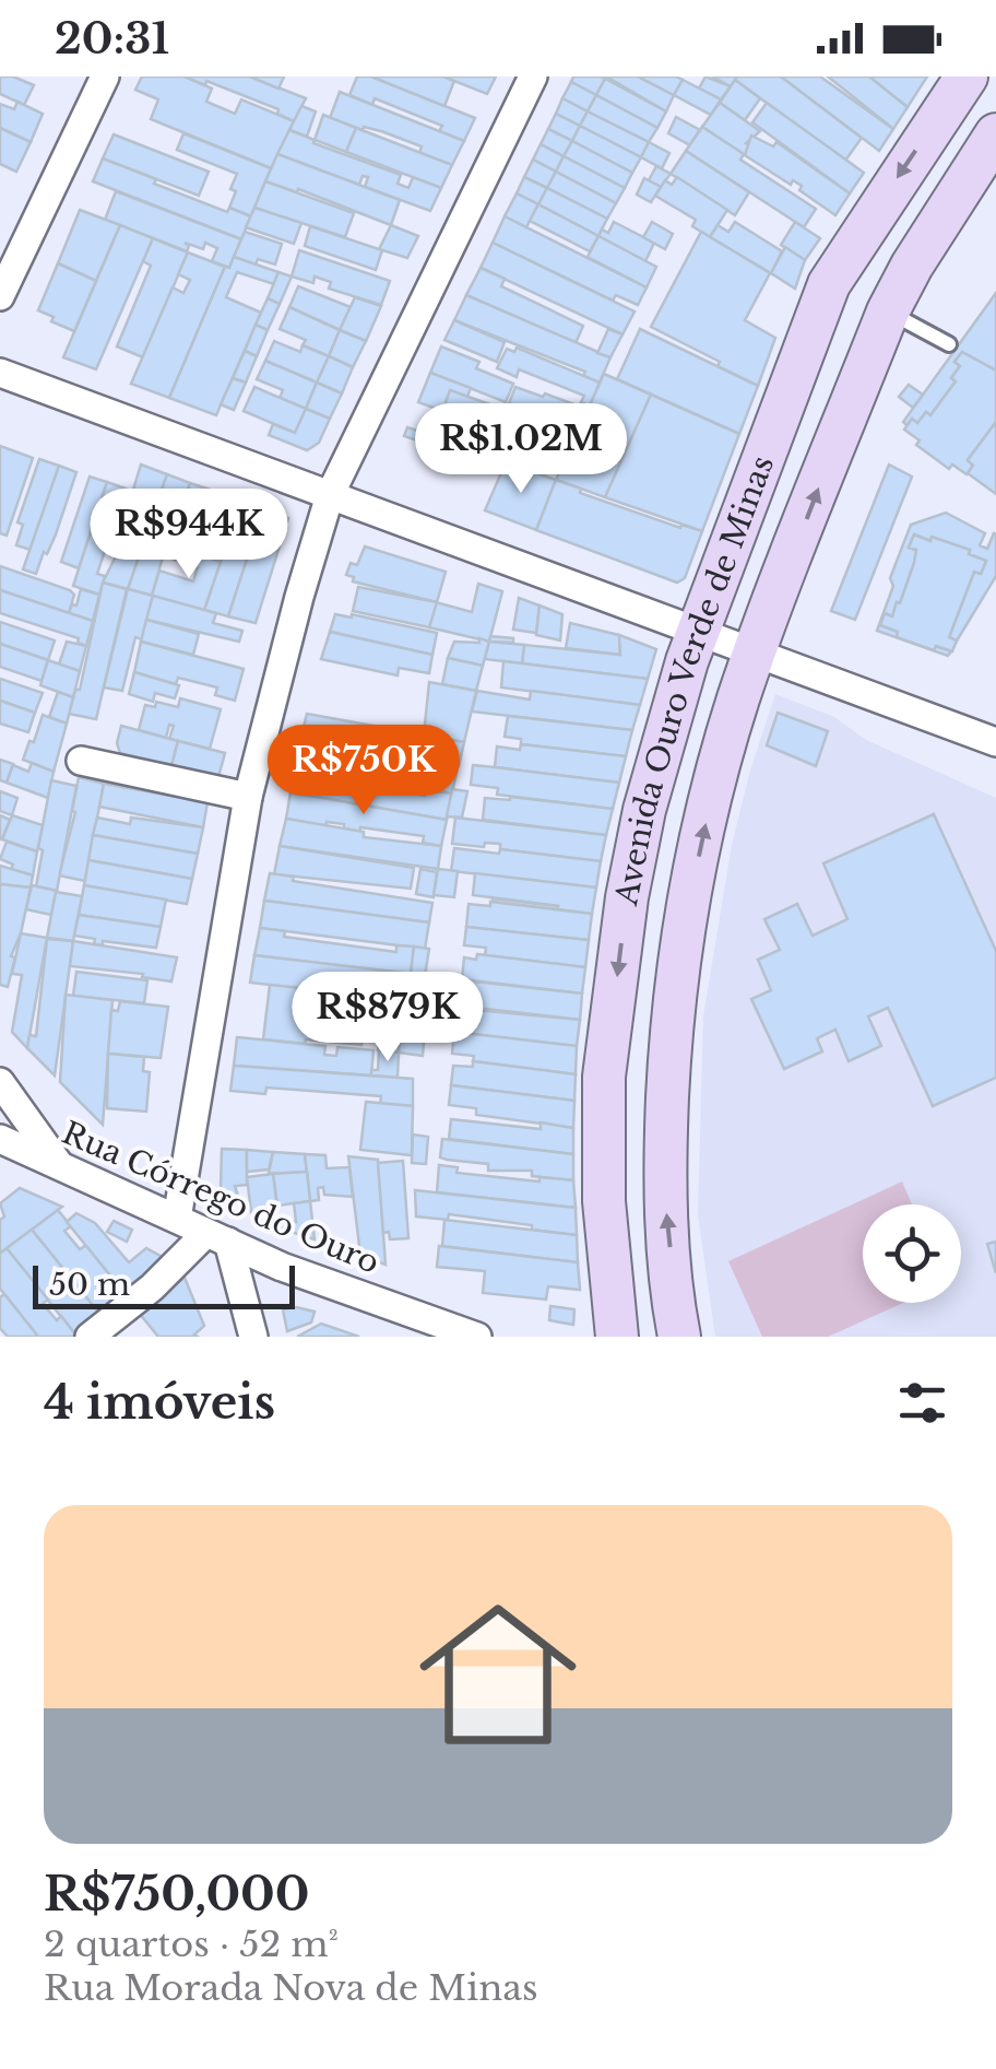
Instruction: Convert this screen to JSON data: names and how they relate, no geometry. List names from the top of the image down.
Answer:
{
  "streets": {
    "street": ["Avenida Ouro Verde de Minas", "Rua Córrego do Ouro"]
  },
  "scale_bar": "50 m",
  "page": {
    "status": "20:31",
    "price": [
      "R$1.02M",
      "R$944K",
      "R$750K",
      "R$879K"
    ],
    "scale": "50 m",
    "heading": "4 imóveis",
    "list": [
      {
        "name": "R$750,000",
        "note": "2 quartos · 52 m² · Rua Morada Nova de Minas"
      }
    ]
  }
}
